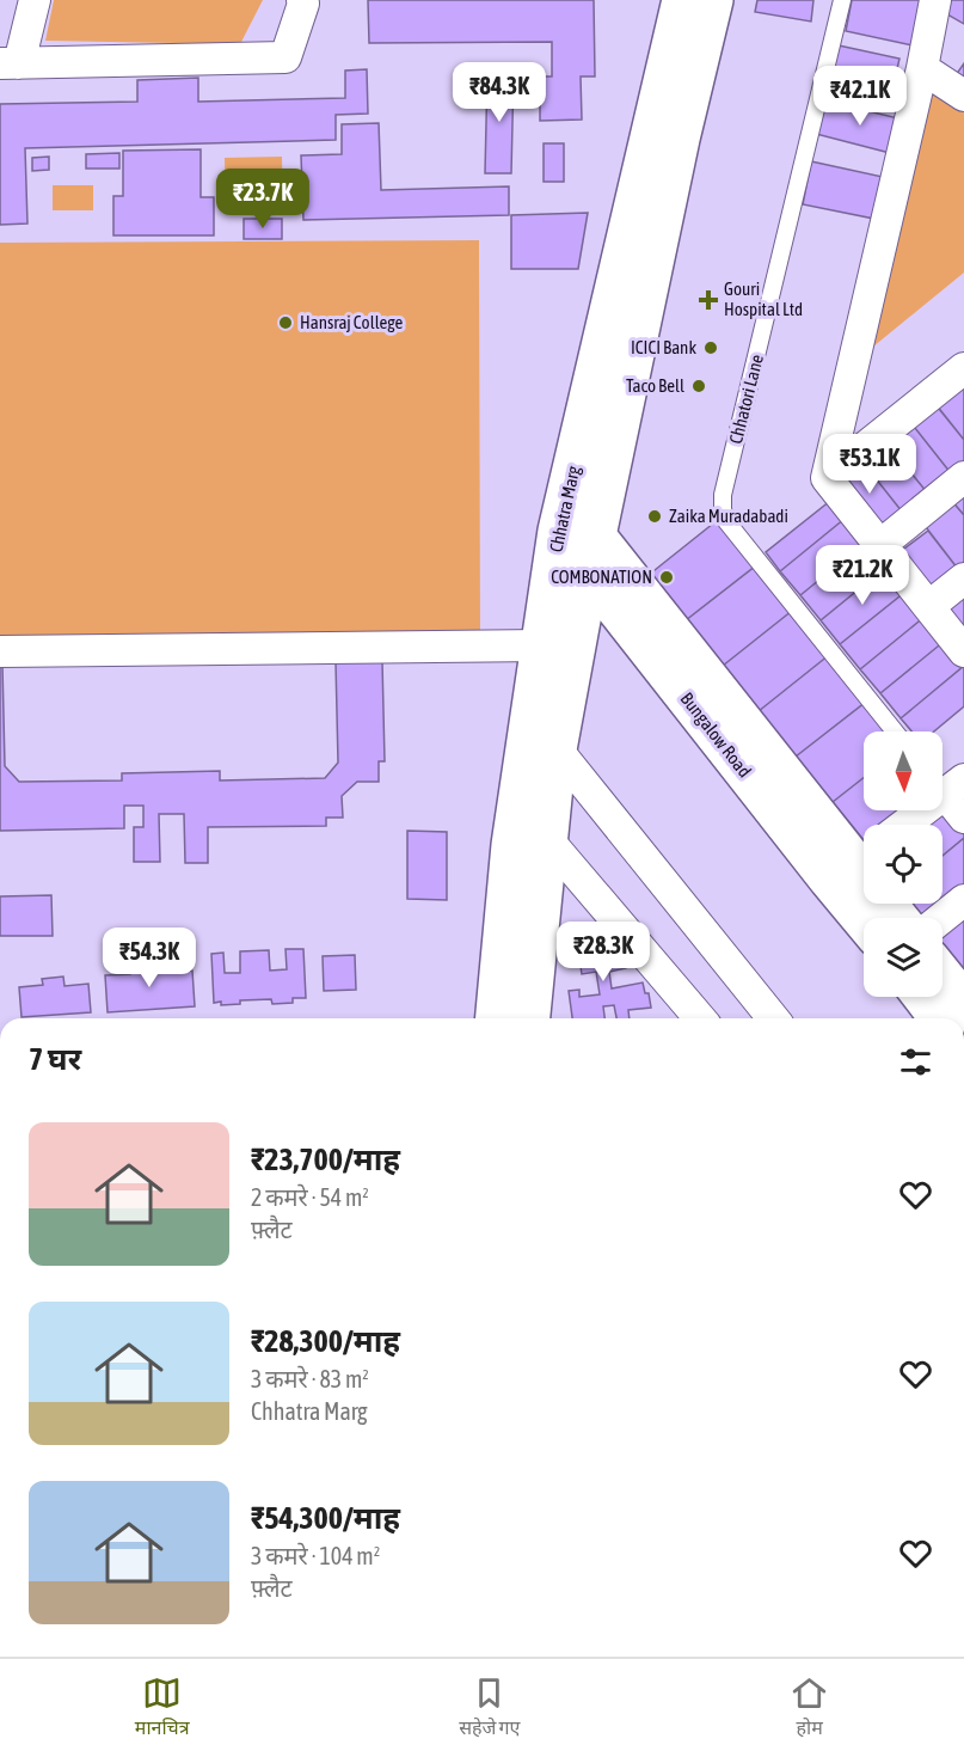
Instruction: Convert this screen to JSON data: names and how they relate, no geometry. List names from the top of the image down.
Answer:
{
  "streets": {
    "street": ["Chhatra Marg", "Bungalow Road"],
    "lane": ["Chhatori Lane"]
  },
  "crossings": [
    ["Chhatra Marg", "Bungalow Road"]
  ],
  "places": {
    "health": ["Gouri Hospital Ltd"],
    "other": [
      "Hansraj College",
      "ICICI Bank",
      "Taco Bell",
      "Zaika Muradabadi",
      "COMBONATION"
    ]
  },
  "north": "bottom",
  "page": {
    "price": [
      "₹84.3K",
      "₹42.1K",
      "₹23.7K",
      "₹53.1K",
      "₹21.2K",
      "₹28.3K",
      "₹54.3K"
    ],
    "heading": "7 घर",
    "list": [
      {
        "name": "₹23,700/माह",
        "note": "2 कमरे · 54 m² · फ़्लैट"
      },
      {
        "name": "₹28,300/माह",
        "note": "3 कमरे · 83 m² · Chhatra Marg"
      },
      {
        "name": "₹54,300/माह",
        "note": "3 कमरे · 104 m² · फ़्लैट"
      }
    ],
    "tabs": ["मानचित्र", "सहेजे गए", "होम"]
  }
}
